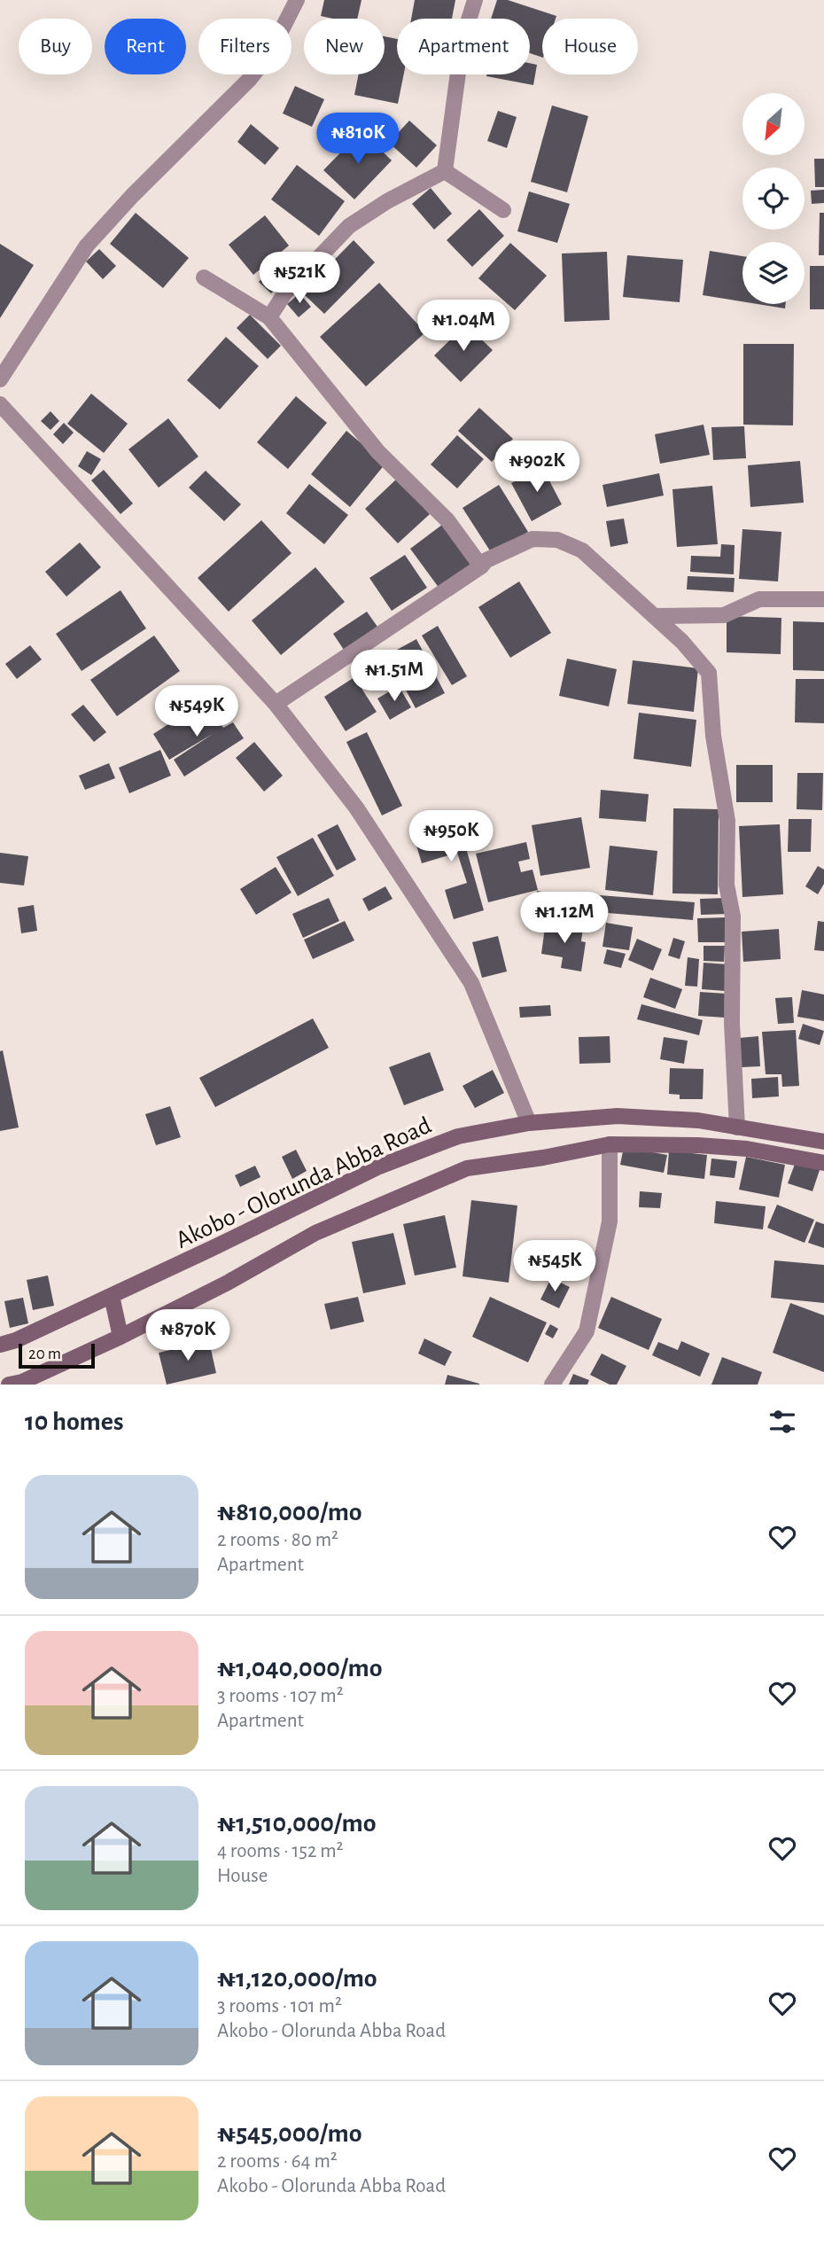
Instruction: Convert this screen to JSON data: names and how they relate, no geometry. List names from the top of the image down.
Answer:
{
  "streets": {
    "main road": ["Akobo - Olorunda Abba Road"]
  },
  "scale_bar": "20 m",
  "north": "bottom left",
  "page": {
    "chip": [
      "Buy",
      "Rent",
      "Filters",
      "New",
      "Apartment",
      "House"
    ],
    "price": [
      "₦810K",
      "₦521K",
      "₦1.04M",
      "₦902K",
      "₦1.51M",
      "₦549K",
      "₦950K",
      "₦1.12M",
      "₦545K",
      "₦870K"
    ],
    "scale": "20 m",
    "heading": "10 homes",
    "list": [
      {
        "name": "₦810,000/mo",
        "note": "2 rooms · 80 m² · Apartment"
      },
      {
        "name": "₦1,040,000/mo",
        "note": "3 rooms · 107 m² · Apartment"
      },
      {
        "name": "₦1,510,000/mo",
        "note": "4 rooms · 152 m² · House"
      },
      {
        "name": "₦1,120,000/mo",
        "note": "3 rooms · 101 m² · Akobo - Olorunda Abba Road"
      },
      {
        "name": "₦545,000/mo",
        "note": "2 rooms · 64 m² · Akobo - Olorunda Abba Road"
      }
    ]
  }
}
